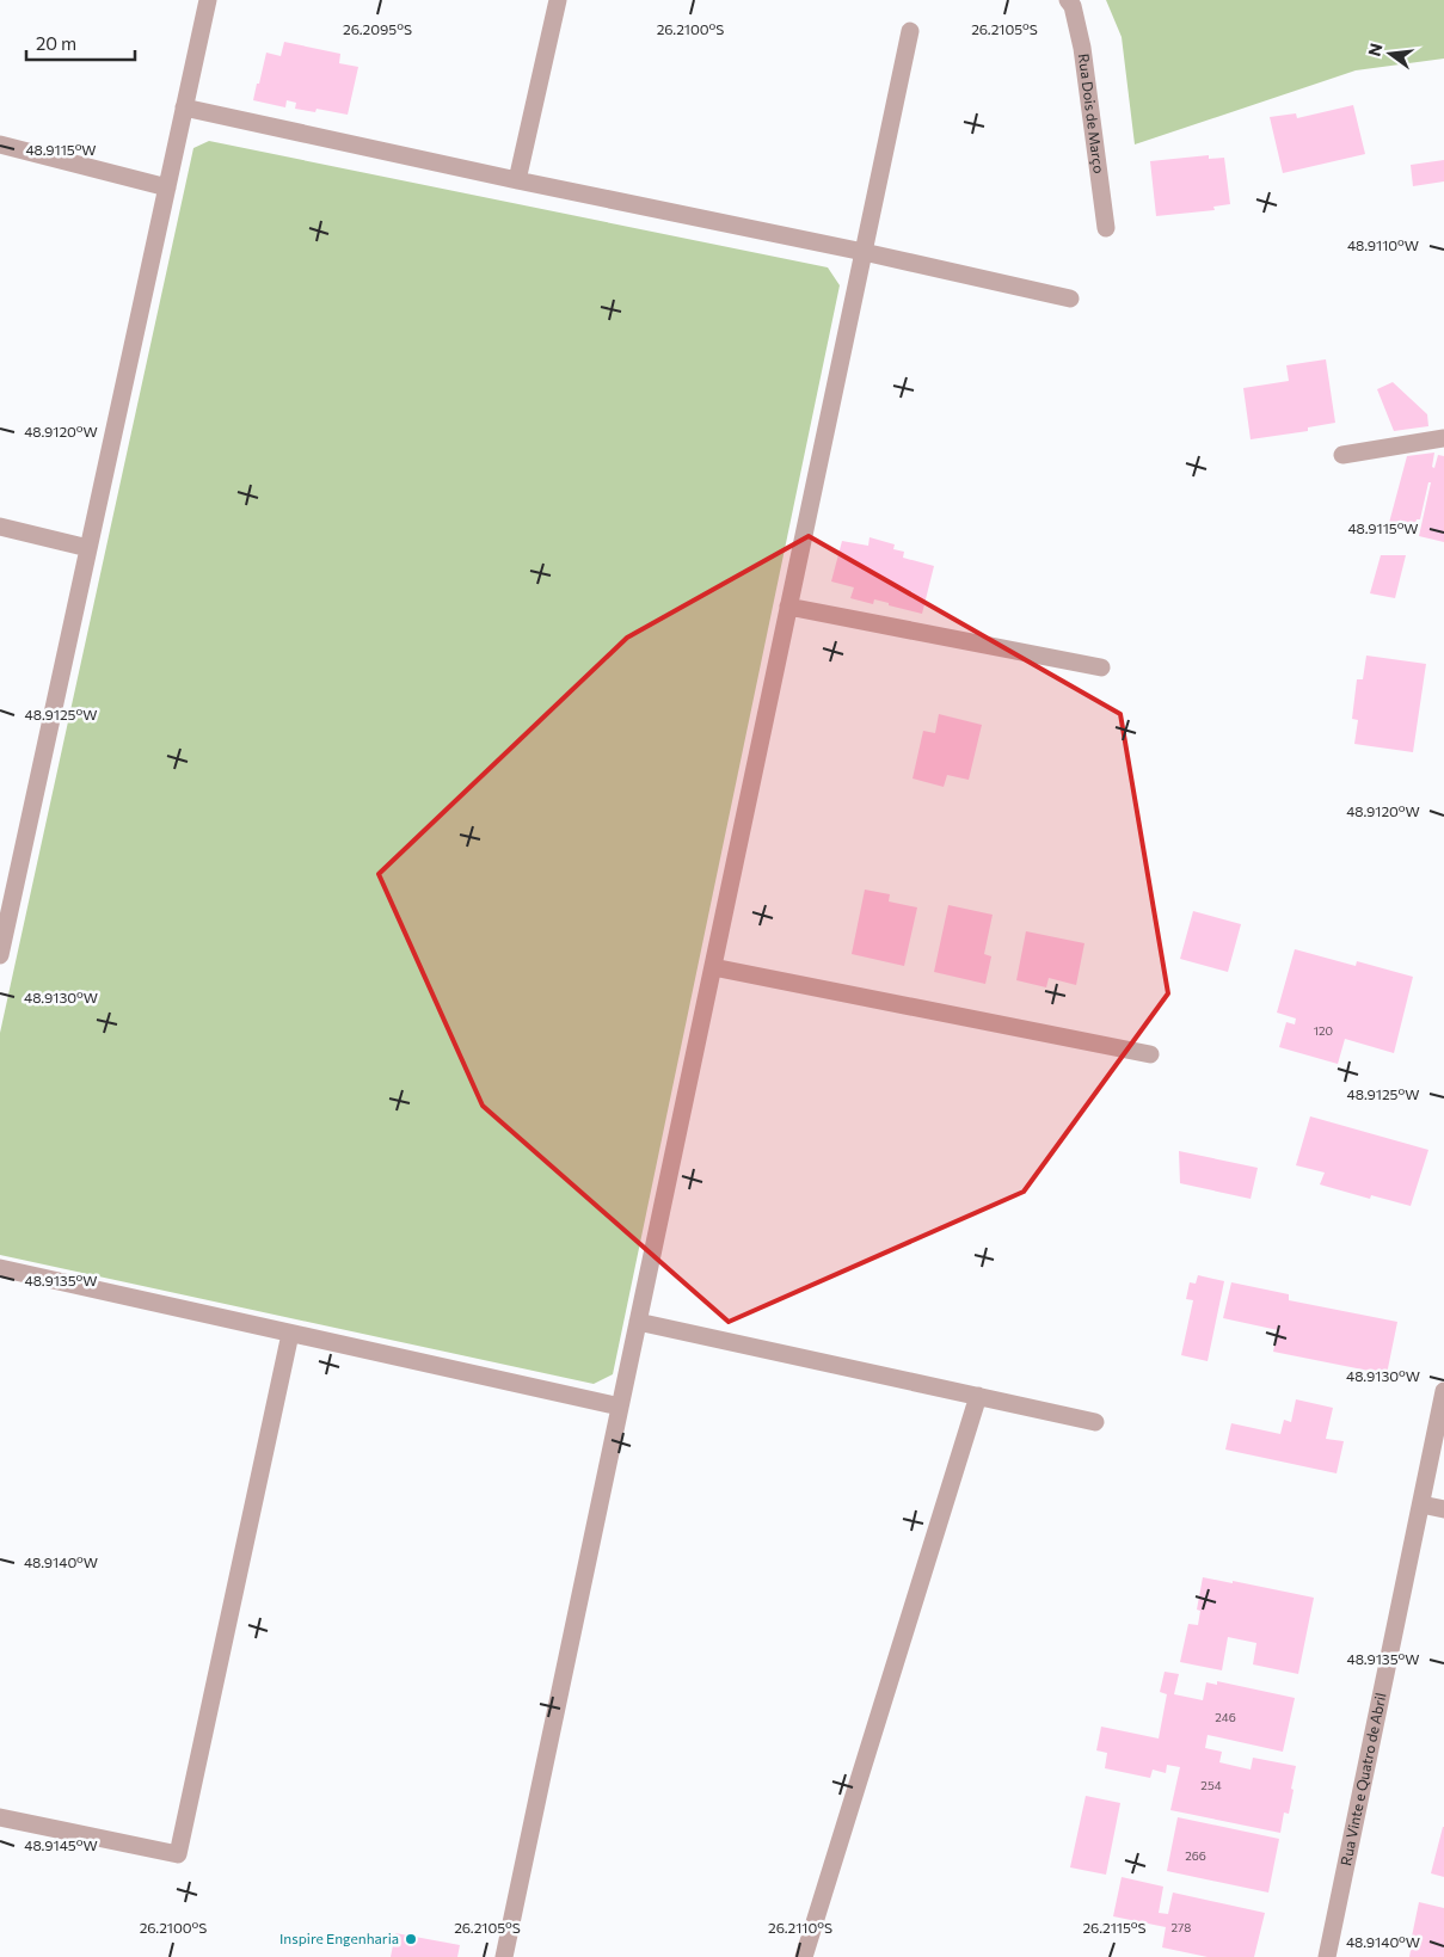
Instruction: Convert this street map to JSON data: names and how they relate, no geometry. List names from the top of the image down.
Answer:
{
  "streets": {
    "street": ["Rua Dois de Março", "Rua Vinte e Quatro de Abril"]
  },
  "places": ["Inspire Engenharia"],
  "house_numbers": [
    "120",
    "246",
    "254",
    "266",
    "278"
  ],
  "scale_bar": "20 m",
  "north": "left",
  "coordinates": [
    "26.2095°S",
    "26.2100°S",
    "26.2105°S",
    "48.9115°W",
    "48.9110°W",
    "48.9120°W",
    "48.9125°W",
    "48.9130°W",
    "48.9135°W",
    "48.9140°W",
    "48.9145°W",
    "26.2110°S",
    "26.2115°S"
  ]
}
